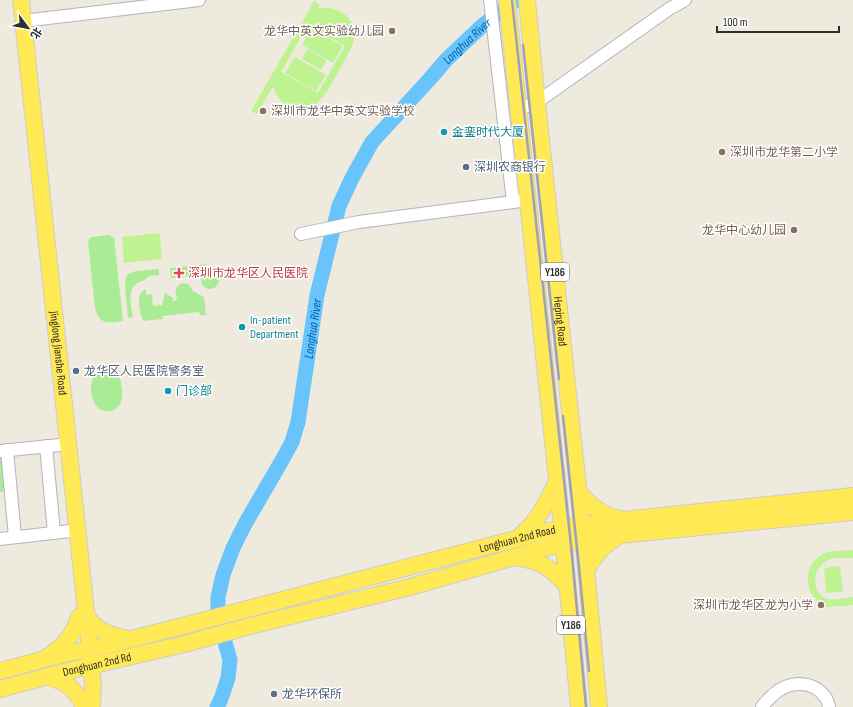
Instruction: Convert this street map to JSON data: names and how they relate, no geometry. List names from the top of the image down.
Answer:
{
  "streets": {
    "main road": [
      "Y186",
      "Heping Road",
      "Jinglong Jianshe Road",
      "Longhuan 2nd Road",
      "Donghuan 2nd Rd"
    ]
  },
  "crossings": [
    ["Y186", "Heping Road"],
    ["Y186", "Longhuan 2nd Road"],
    ["Heping Road", "Longhuan 2nd Road"],
    ["Jinglong Jianshe Road", "Donghuan 2nd Rd"],
    ["Longhuan 2nd Road", "Donghuan 2nd Rd"]
  ],
  "water": ["Longhua River"],
  "places": {
    "other": [
      "龙华中英文实验幼儿园",
      "深圳市龙华中英文实验学校",
      "金銮时代大厦",
      "深圳市龙华第二小学",
      "深圳农商银行",
      "龙华中心幼儿园",
      "In-patient Department",
      "龙华区人民医院警务室",
      "门诊部",
      "深圳市龙华区龙为小学",
      "龙华环保所"
    ],
    "health": ["深圳市龙华区人民医院"]
  },
  "scale_bar": "100 m",
  "north": "bottom right"
}
